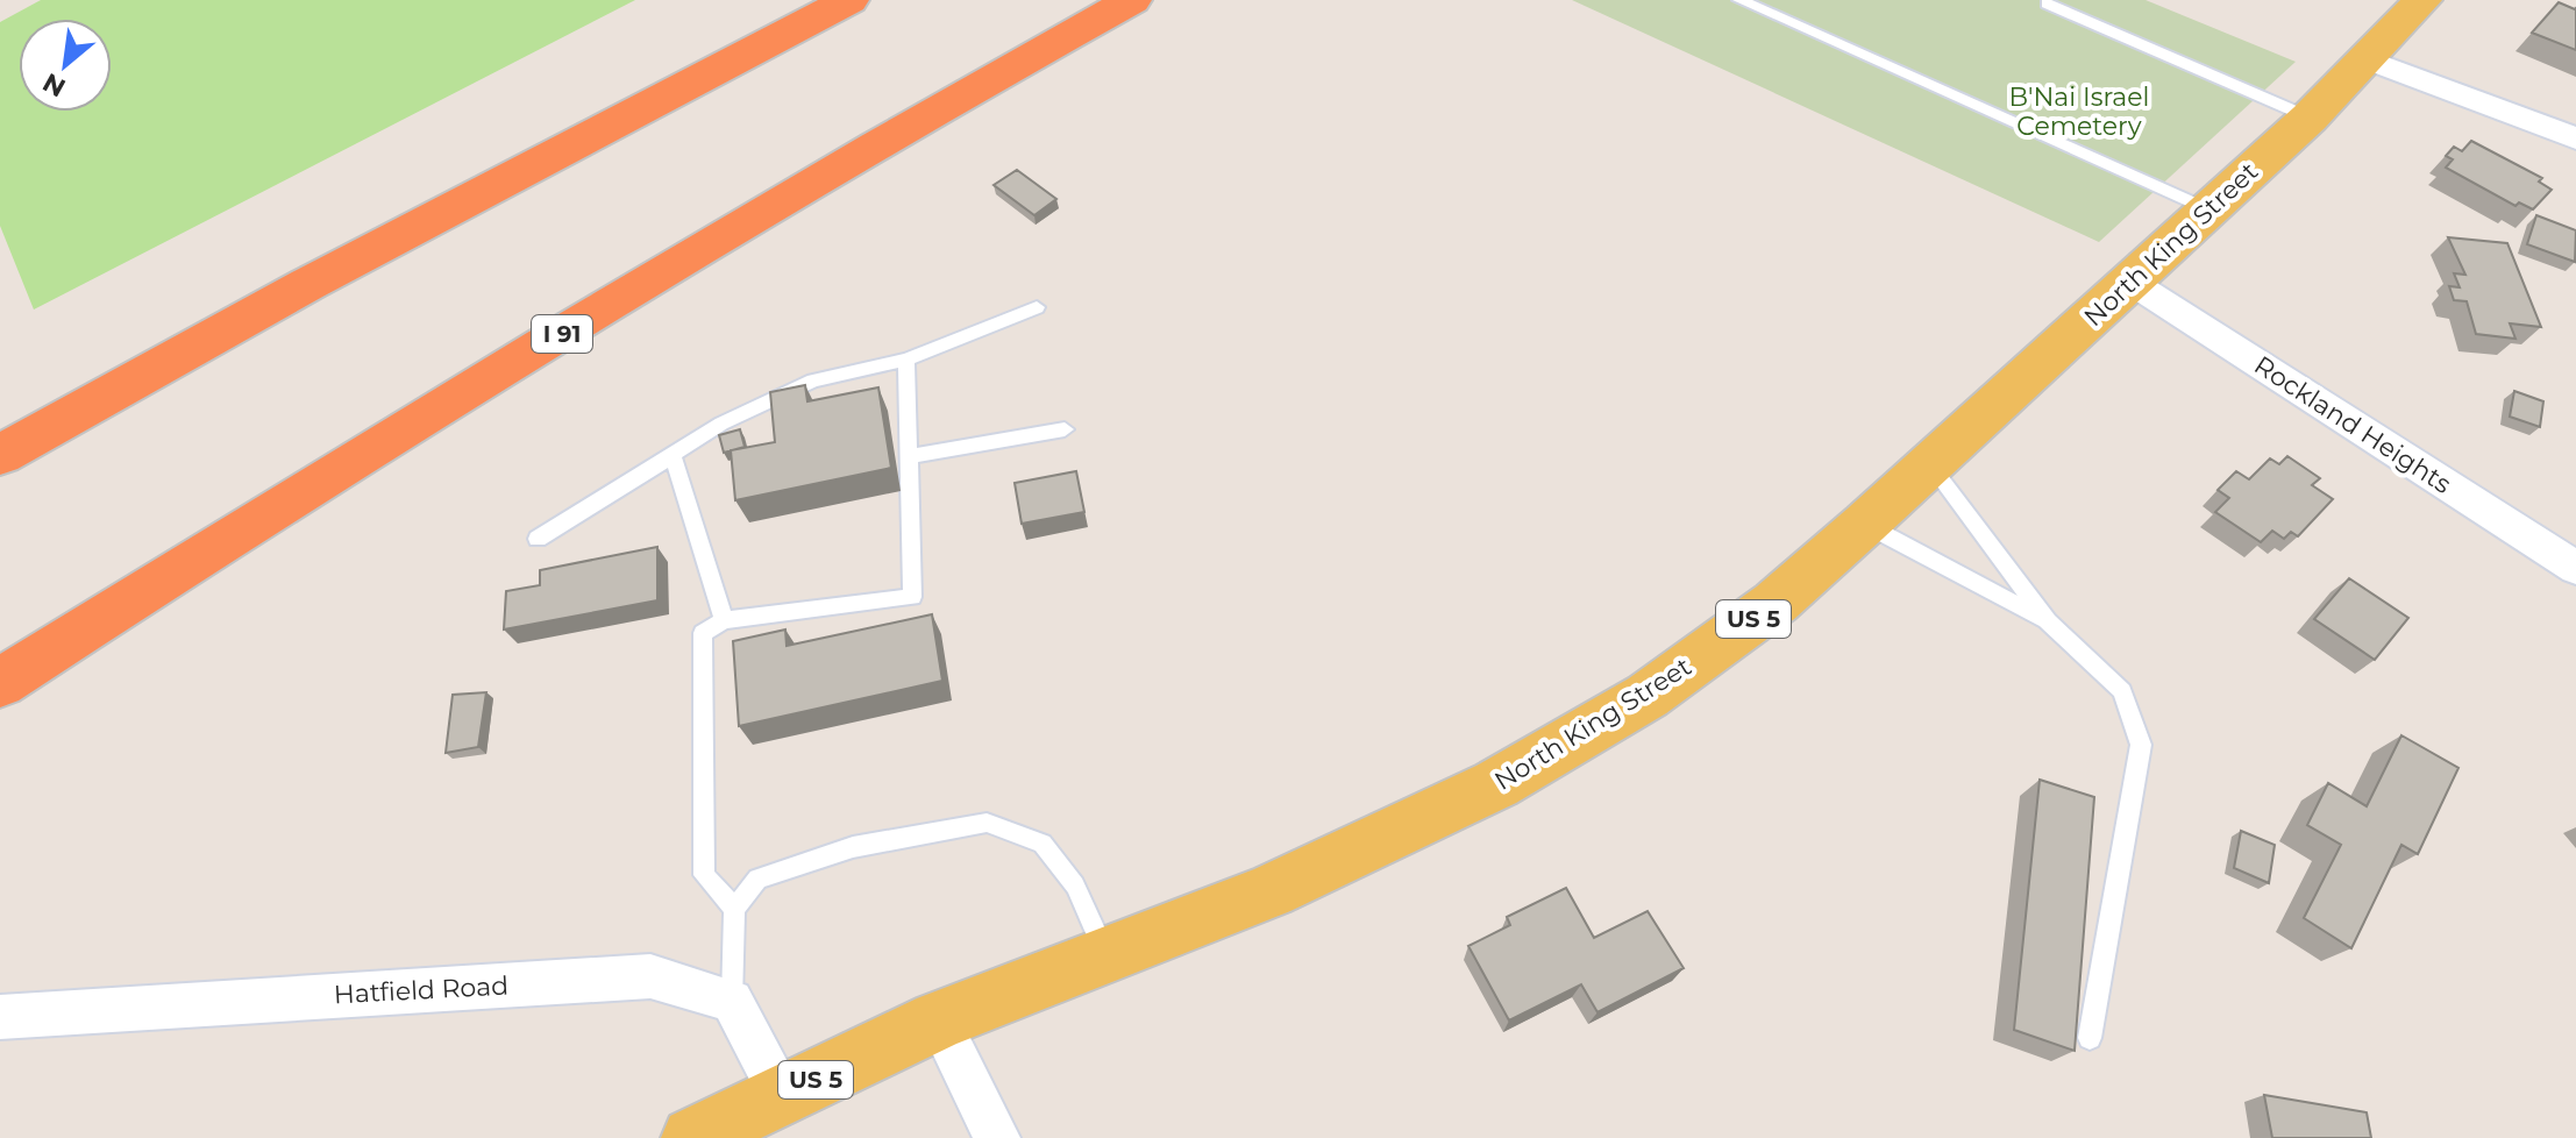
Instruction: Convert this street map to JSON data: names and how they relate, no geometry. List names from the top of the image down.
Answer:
{
  "streets": {
    "highway": ["I 91"],
    "main road": ["North King Street", "US 5"],
    "street": ["Rockland Heights", "Hatfield Road"]
  },
  "crossings": [
    ["North King Street", "Rockland Heights"]
  ],
  "parks": ["B'Nai Israel Cemetery"],
  "north": "bottom left"
}
